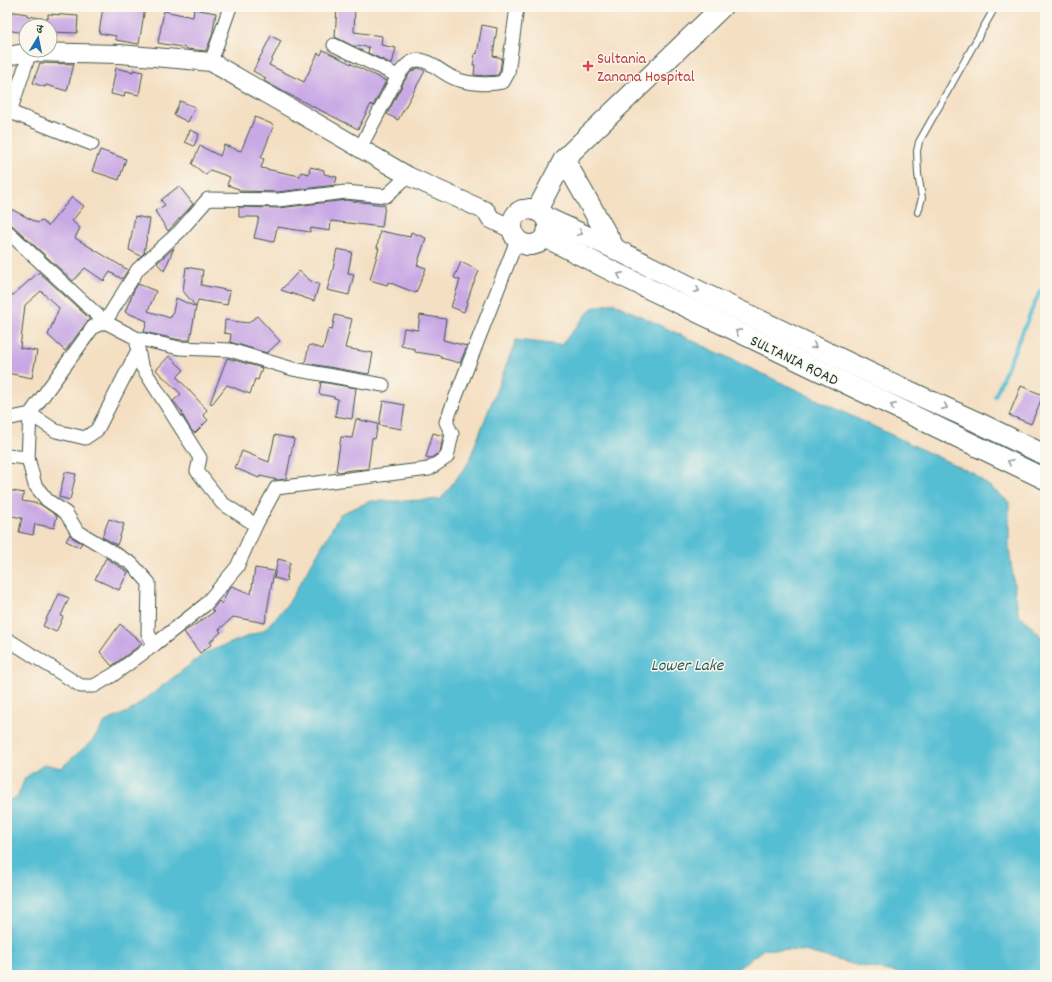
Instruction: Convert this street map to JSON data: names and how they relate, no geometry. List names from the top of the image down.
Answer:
{
  "streets": {
    "main road": ["SULTANIA ROAD"]
  },
  "water": ["Lower Lake"],
  "places": {
    "health": ["Sultania Zanana Hospital"]
  },
  "north": "top"
}
